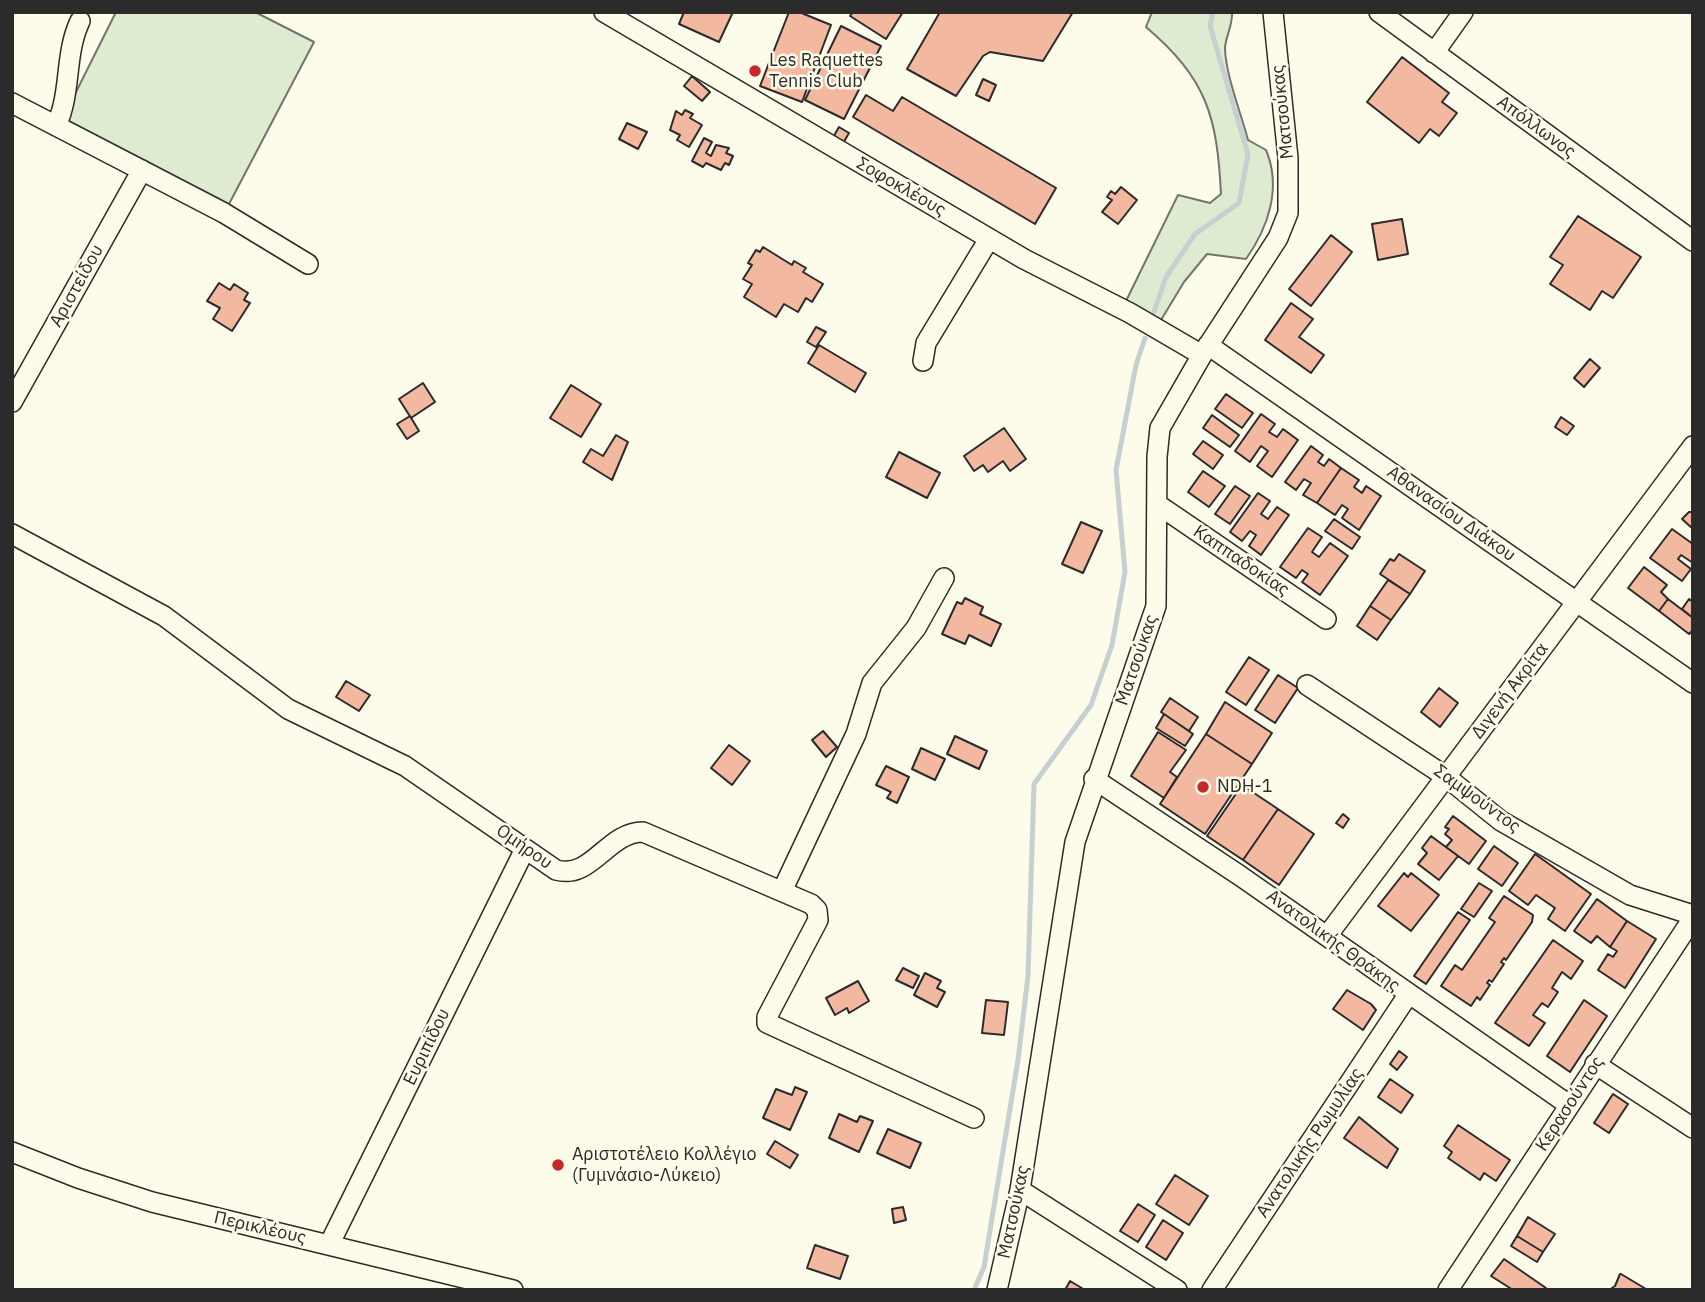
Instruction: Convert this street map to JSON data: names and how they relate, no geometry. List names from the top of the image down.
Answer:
{
  "streets": {
    "street": [
      "Ματσούκας",
      "Απόλλωνος",
      "Σοφοκλέους",
      "Αριστείδου",
      "Αθανασίου Διάκου",
      "Καππαδοκίας",
      "Διγενή Ακρίτα",
      "Σαμψούντος",
      "Ομήρου",
      "Ανατολικής Θράκης",
      "Ευριπίδου",
      "Κερασούντος",
      "Ανατολικής Ρωμυλίας",
      "Περικλέους"
    ]
  },
  "crossings": [
    ["Ματσούκας", "Σοφοκλέους"],
    ["Ματσούκας", "Αθανασίου Διάκου"],
    ["Ματσούκας", "Καππαδοκίας"],
    ["Ματσούκας", "Ανατολικής Θράκης"],
    ["Σοφοκλέους", "Αθανασίου Διάκου"],
    ["Αθανασίου Διάκου", "Διγενή Ακρίτα"],
    ["Διγενή Ακρίτα", "Σαμψούντος"],
    ["Διγενή Ακρίτα", "Ανατολικής Θράκης"],
    ["Σαμψούντος", "Κερασούντος"],
    ["Ομήρου", "Ευριπίδου"],
    ["Ανατολικής Θράκης", "Κερασούντος"],
    ["Ανατολικής Θράκης", "Ανατολικής Ρωμυλίας"],
    ["Ευριπίδου", "Περικλέους"]
  ],
  "places": ["Les Raquettes Tennis Club", "NDH-1", "Αριστοτέλειο Κολλέγιο (Γυμνάσιο-Λύκειο)"]
}
